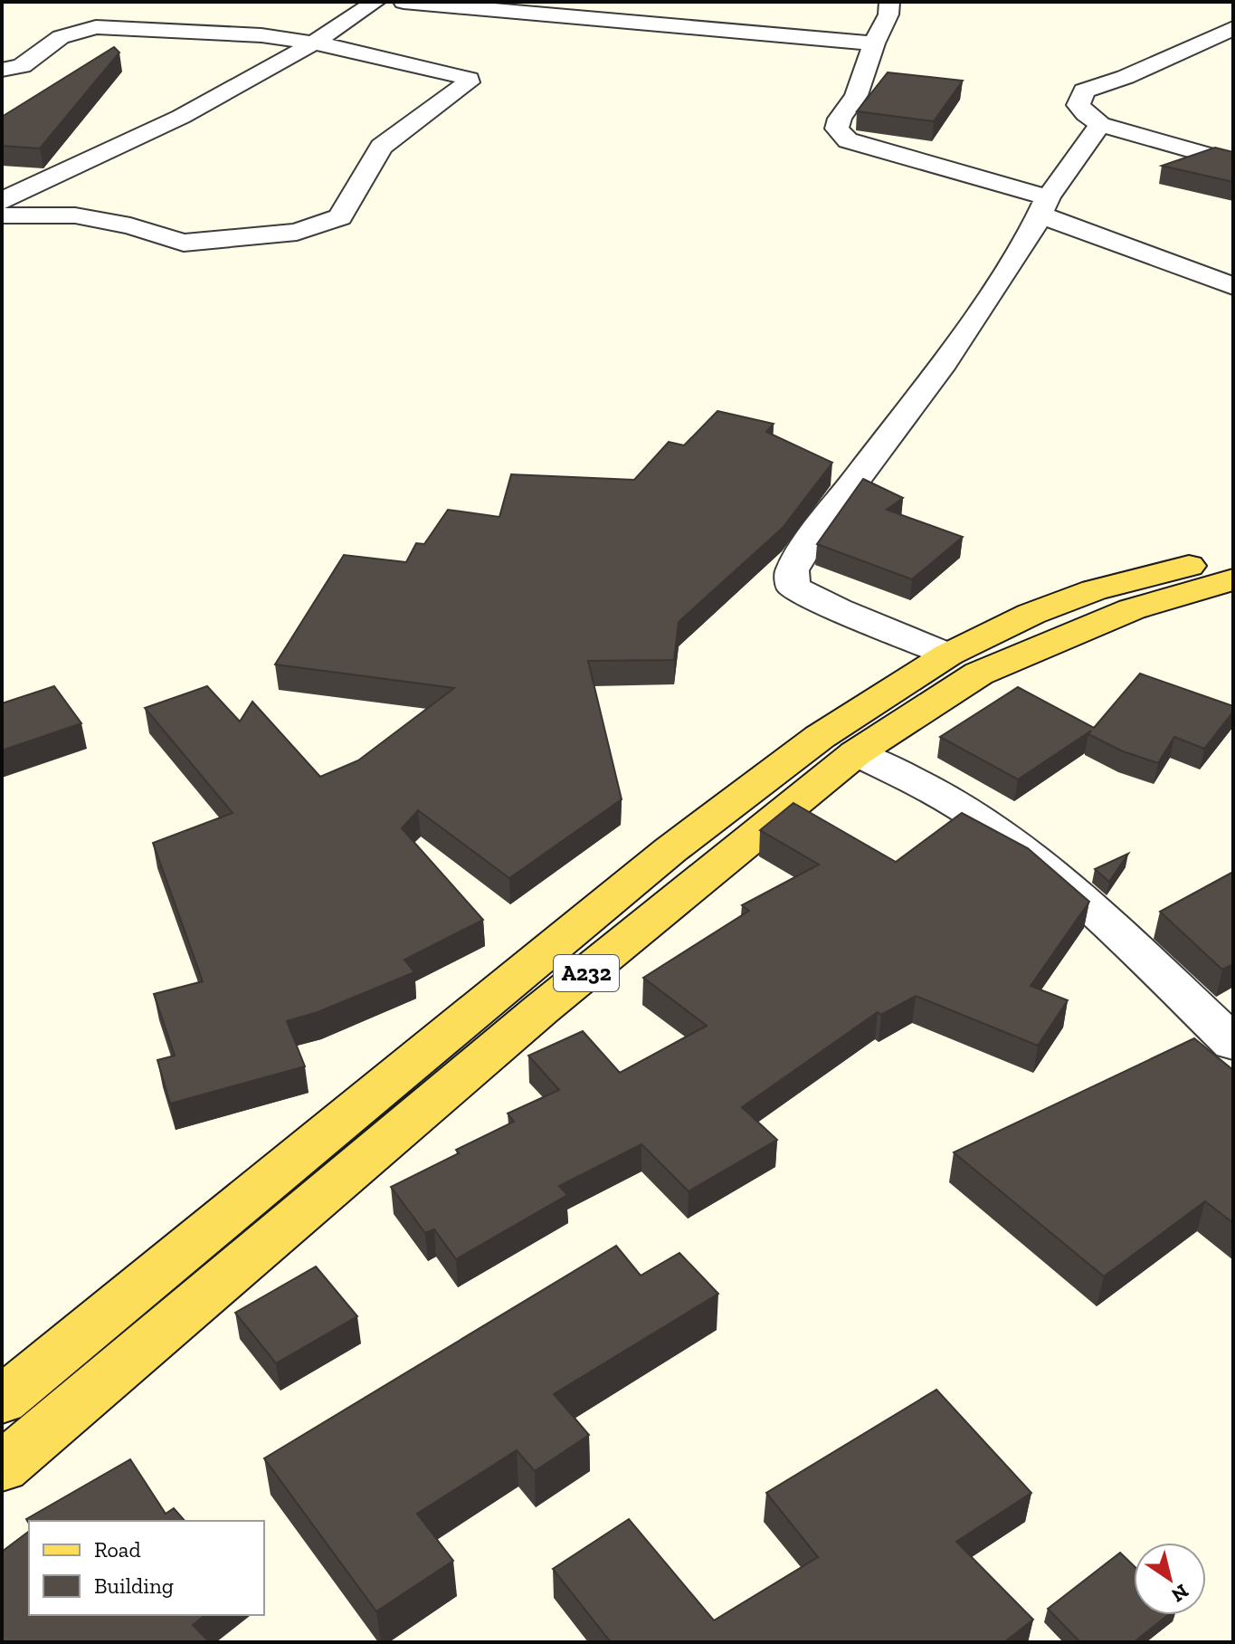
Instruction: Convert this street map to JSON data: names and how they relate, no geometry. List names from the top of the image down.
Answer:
{
  "streets": {
    "main road": ["A232"]
  },
  "legend": ["Road", "Building"],
  "north": "bottom right"
}
